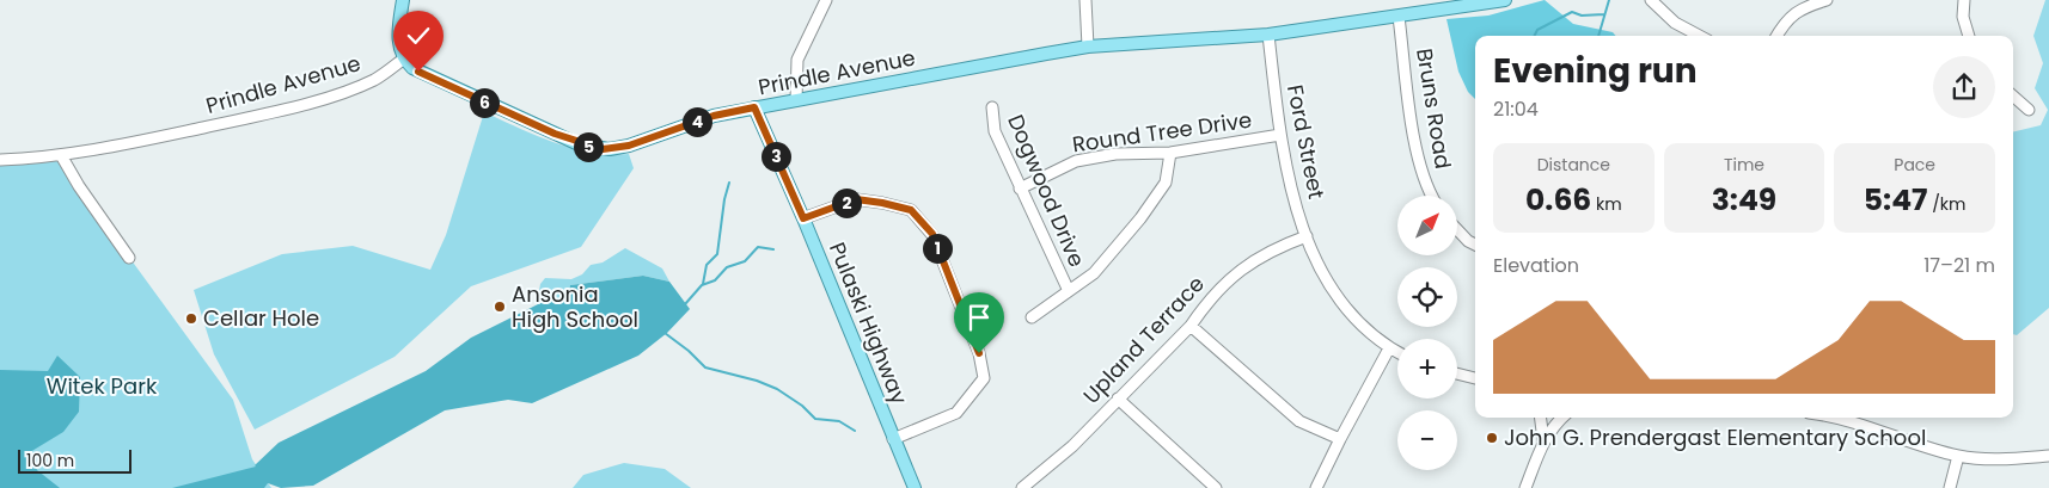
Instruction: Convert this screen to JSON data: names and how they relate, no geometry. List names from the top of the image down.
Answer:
{
  "streets": {
    "main road": ["Prindle Avenue", "Pulaski Highway"],
    "street": [
      "Bruns Road",
      "Round Tree Drive",
      "Ford Street",
      "Dogwood Drive",
      "Upland Terrace"
    ]
  },
  "crossings": [
    ["Prindle Avenue", "Bruns Road"],
    ["Prindle Avenue", "Ford Street"],
    ["Prindle Avenue", "Pulaski Highway"],
    ["Round Tree Drive", "Ford Street"],
    ["Round Tree Drive", "Dogwood Drive"],
    ["Ford Street", "Upland Terrace"]
  ],
  "parks": ["Witek Park"],
  "places": ["Ansonia High School", "Cellar Hole", "John G. Prendergast Elementary School"],
  "scale_bar": "100 m",
  "north": "top right",
  "page": {
    "heading": ["Evening run", "21:04"],
    "pins": [
      "6",
      "4",
      "5",
      "3",
      "2",
      "1"
    ],
    "stats": [
      ["Distance", "0.66 km"],
      ["Time", "3:49"],
      ["Pace", "5:47 /km"]
    ],
    "map_buttons": ["+", "−"],
    "chart": ["Elevation", "17–21 m"],
    "scale": "100 m"
  }
}
